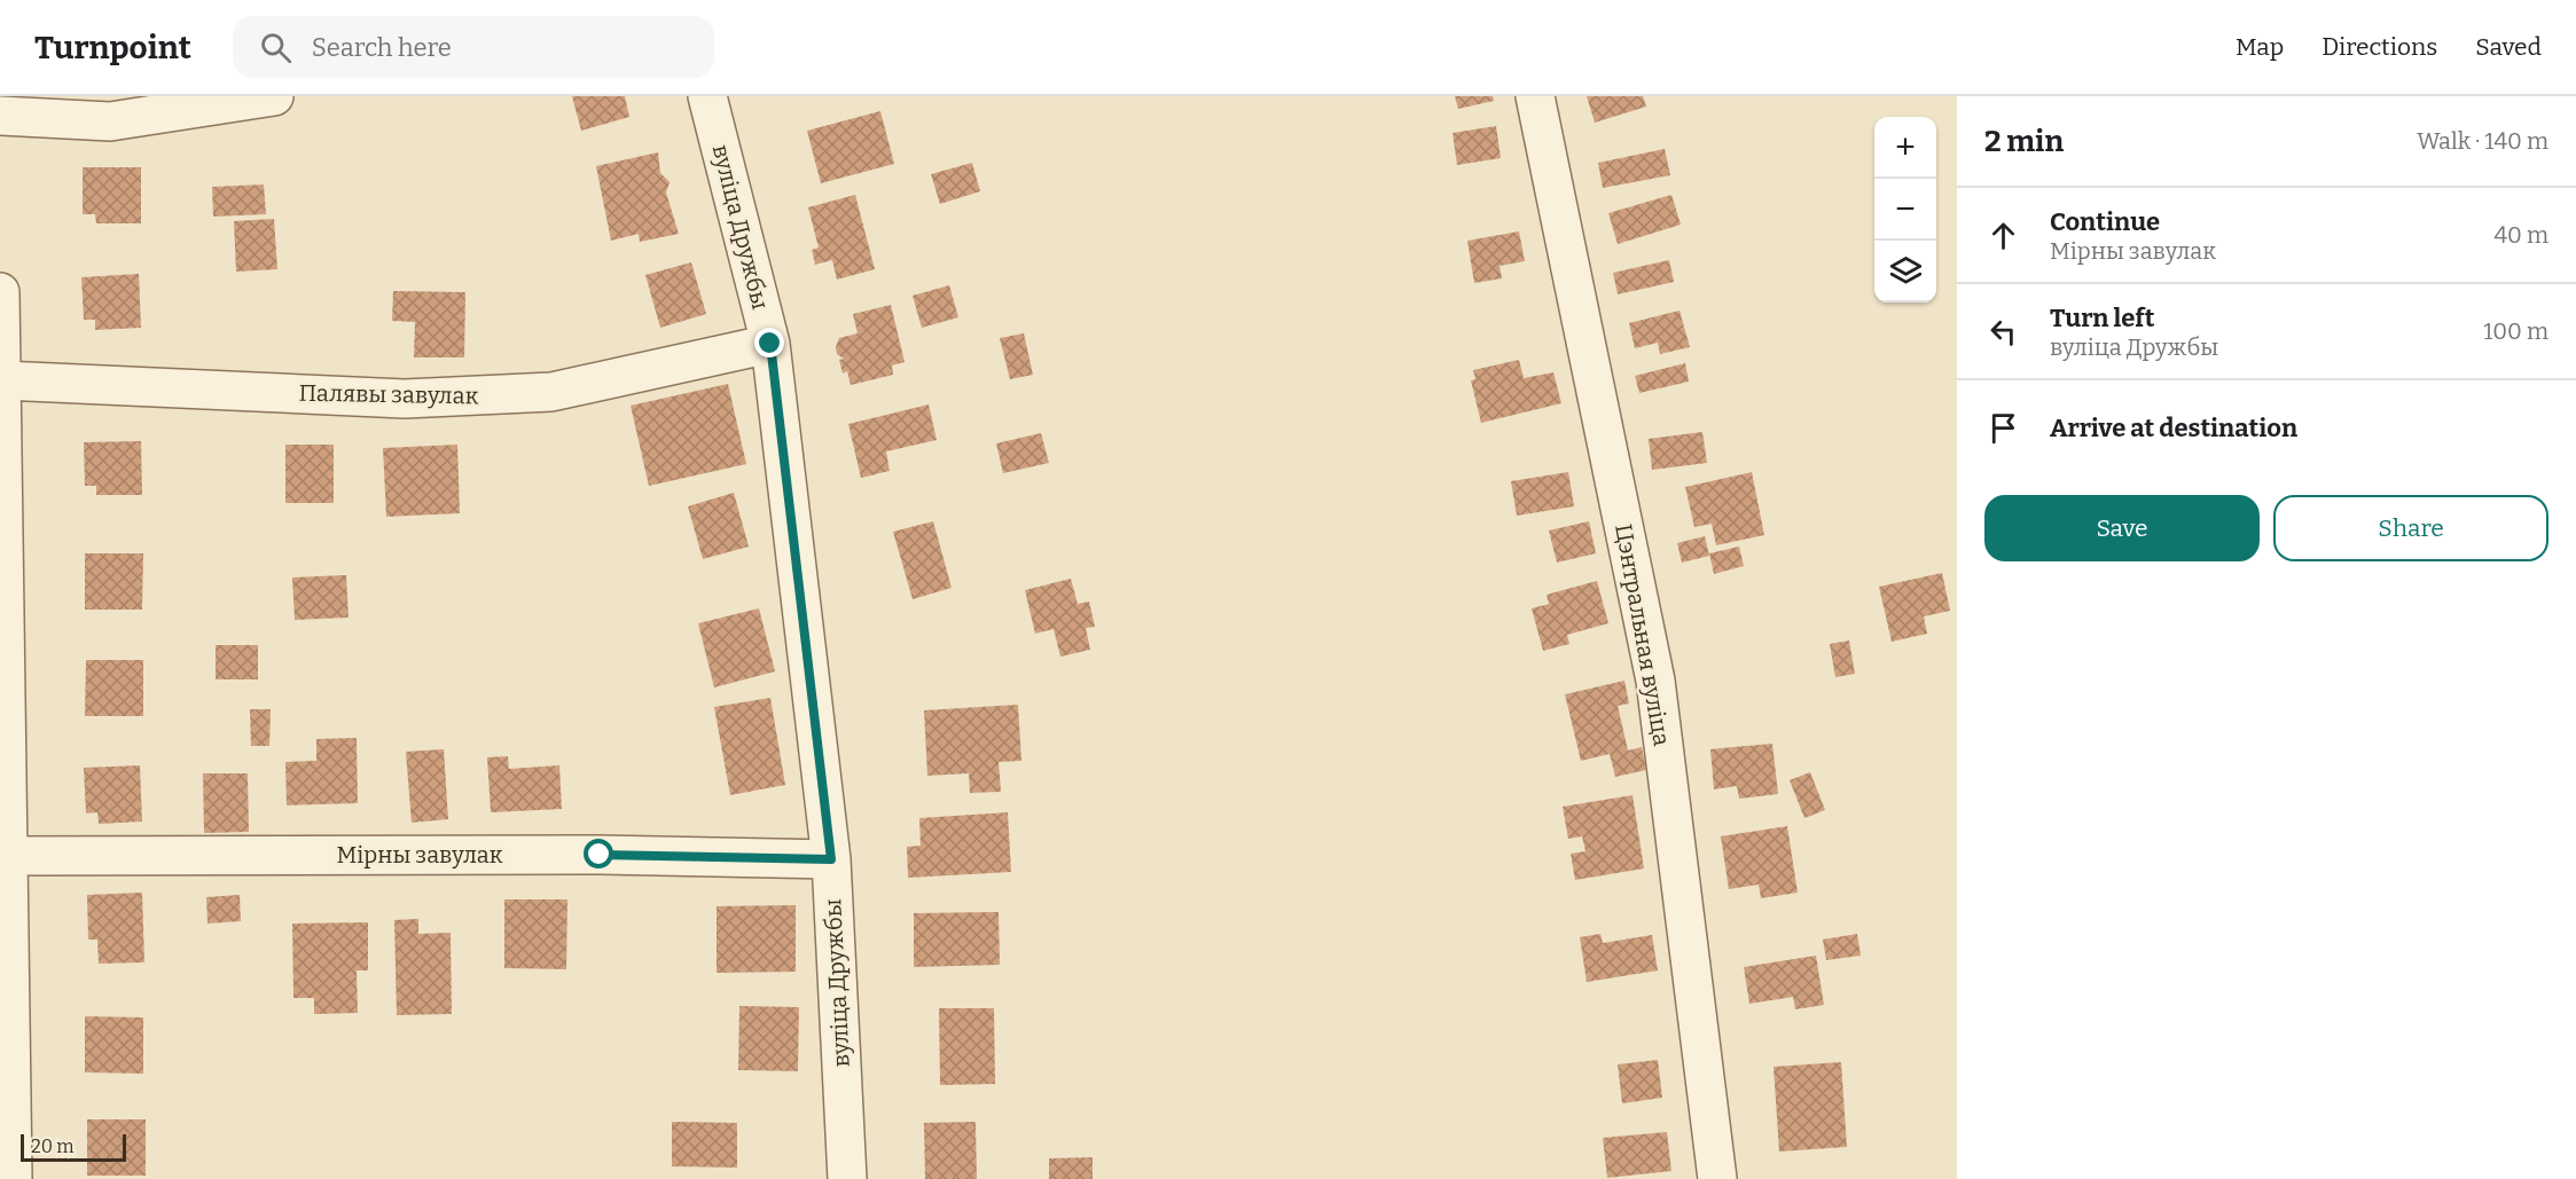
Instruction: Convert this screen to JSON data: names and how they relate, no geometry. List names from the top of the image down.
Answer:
{
  "streets": {
    "street": [
      "вуліца Дружбы",
      "Палявы завулак",
      "Цэнтральная вуліца",
      "Мірны завулак"
    ]
  },
  "crossings": [
    ["вуліца Дружбы", "Палявы завулак"],
    ["вуліца Дружбы", "Мірны завулак"]
  ],
  "scale_bar": "20 m",
  "page": {
    "header": "Turnpoint",
    "search": "Search here",
    "nav": ["Map", "Directions", "Saved"],
    "heading": ["2 min", "Walk · 140 m"],
    "map_buttons": ["+", "−"],
    "list": [
      ["Continue", "Мірны завулак", "40 m"],
      ["Turn left", "вуліца Дружбы", "100 m"],
      "Arrive at destination"
    ],
    "buttons": ["Save", "Share"],
    "scale": "20 m"
  }
}
